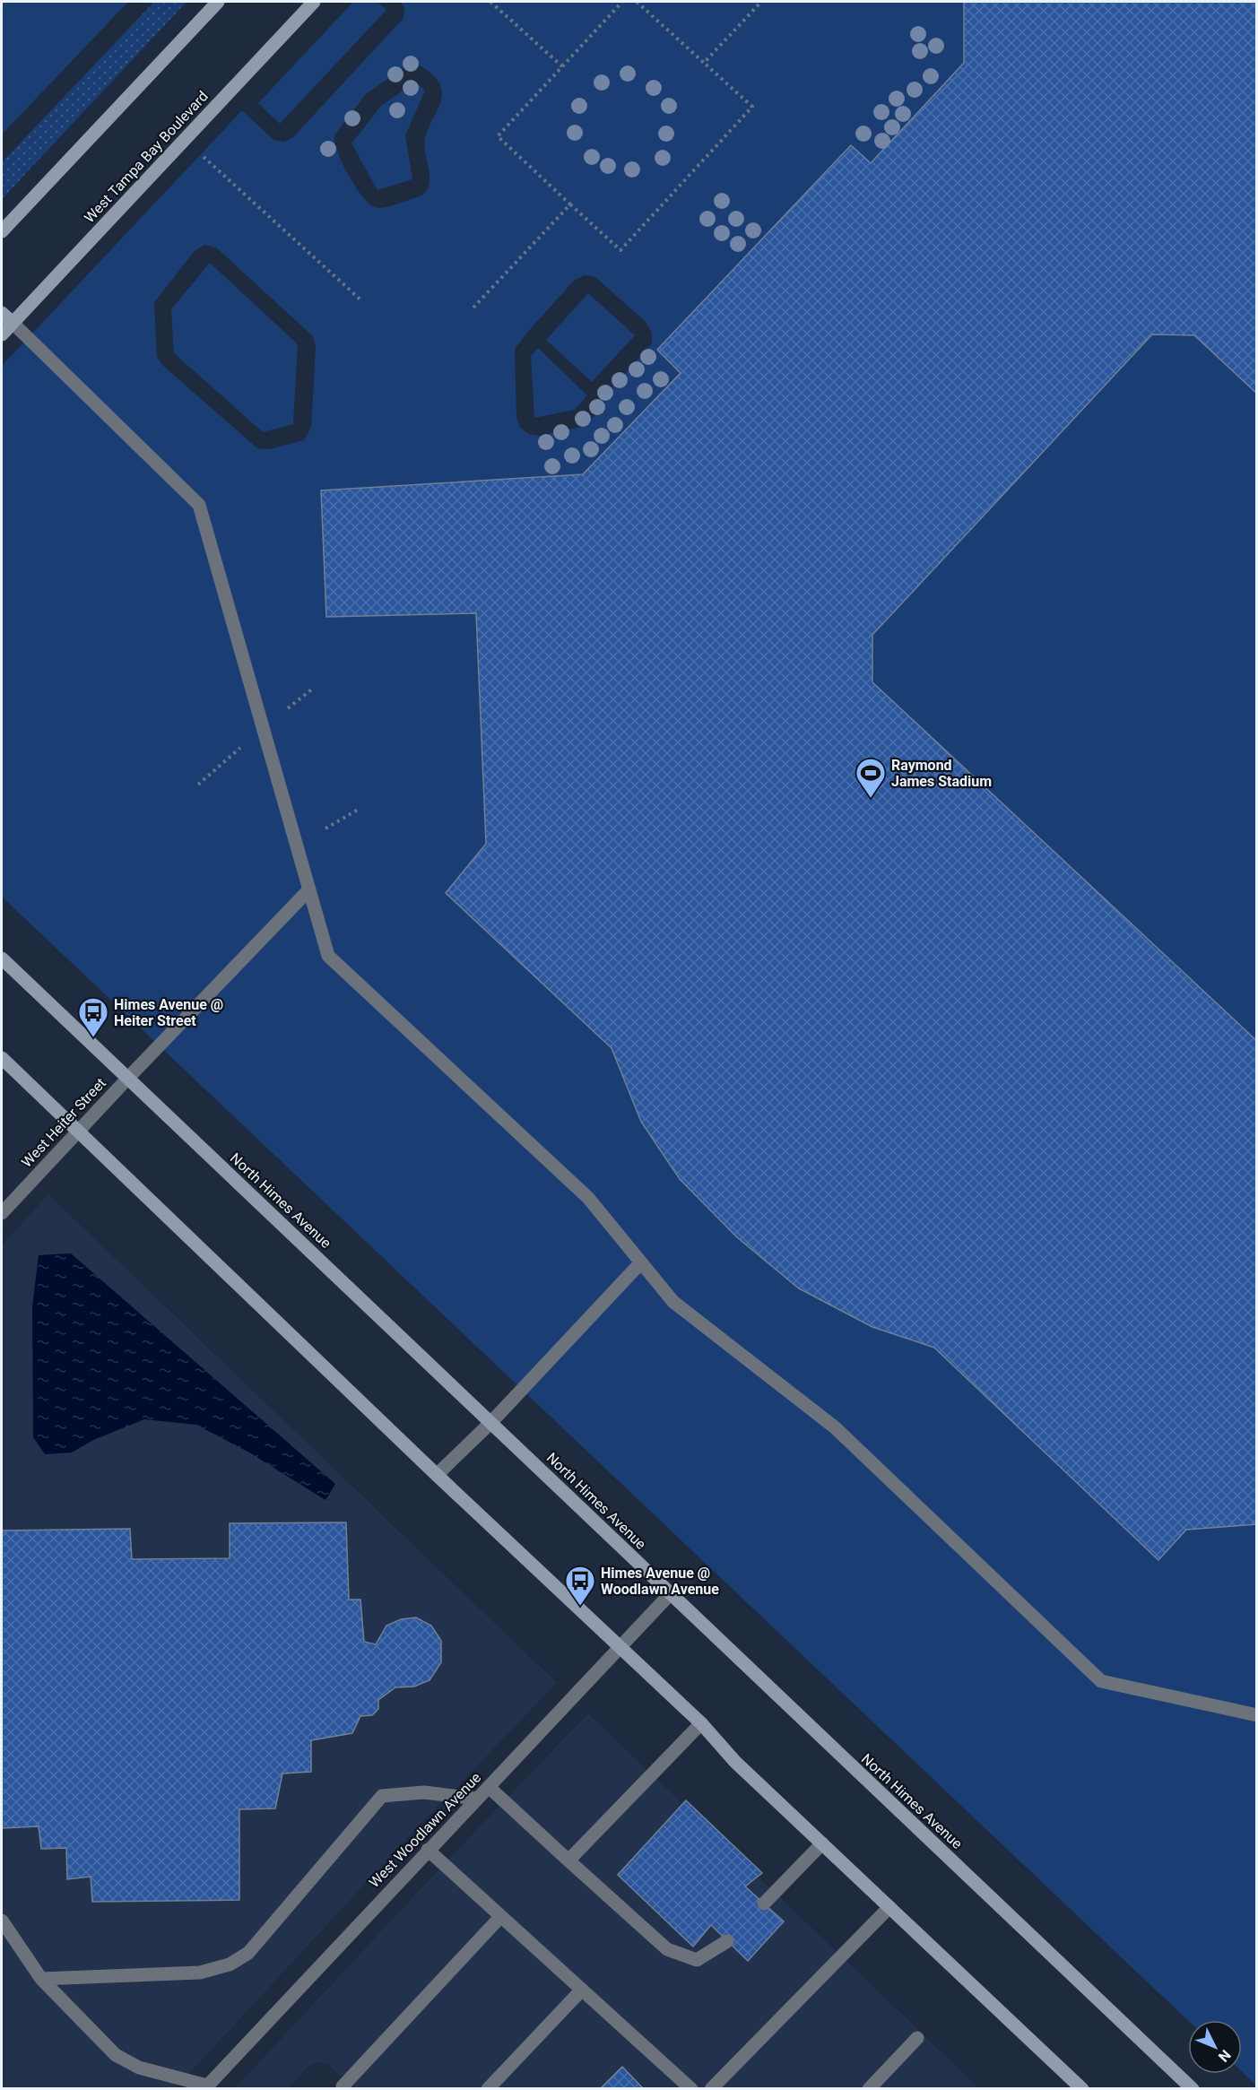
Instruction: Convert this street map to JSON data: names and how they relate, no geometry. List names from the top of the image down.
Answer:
{
  "streets": {
    "street": [
      "West Tampa Bay Boulevard",
      "West Heiter Street",
      "North Himes Avenue",
      "West Woodlawn Avenue"
    ]
  },
  "crossings": [
    ["West Heiter Street", "North Himes Avenue"],
    ["North Himes Avenue", "West Woodlawn Avenue"]
  ],
  "places": {
    "sports": ["Raymond James Stadium"],
    "bus stop": ["Himes Avenue @ Heiter Street", "Himes Avenue @ Woodlawn Avenue"]
  },
  "north": "bottom right"
}
